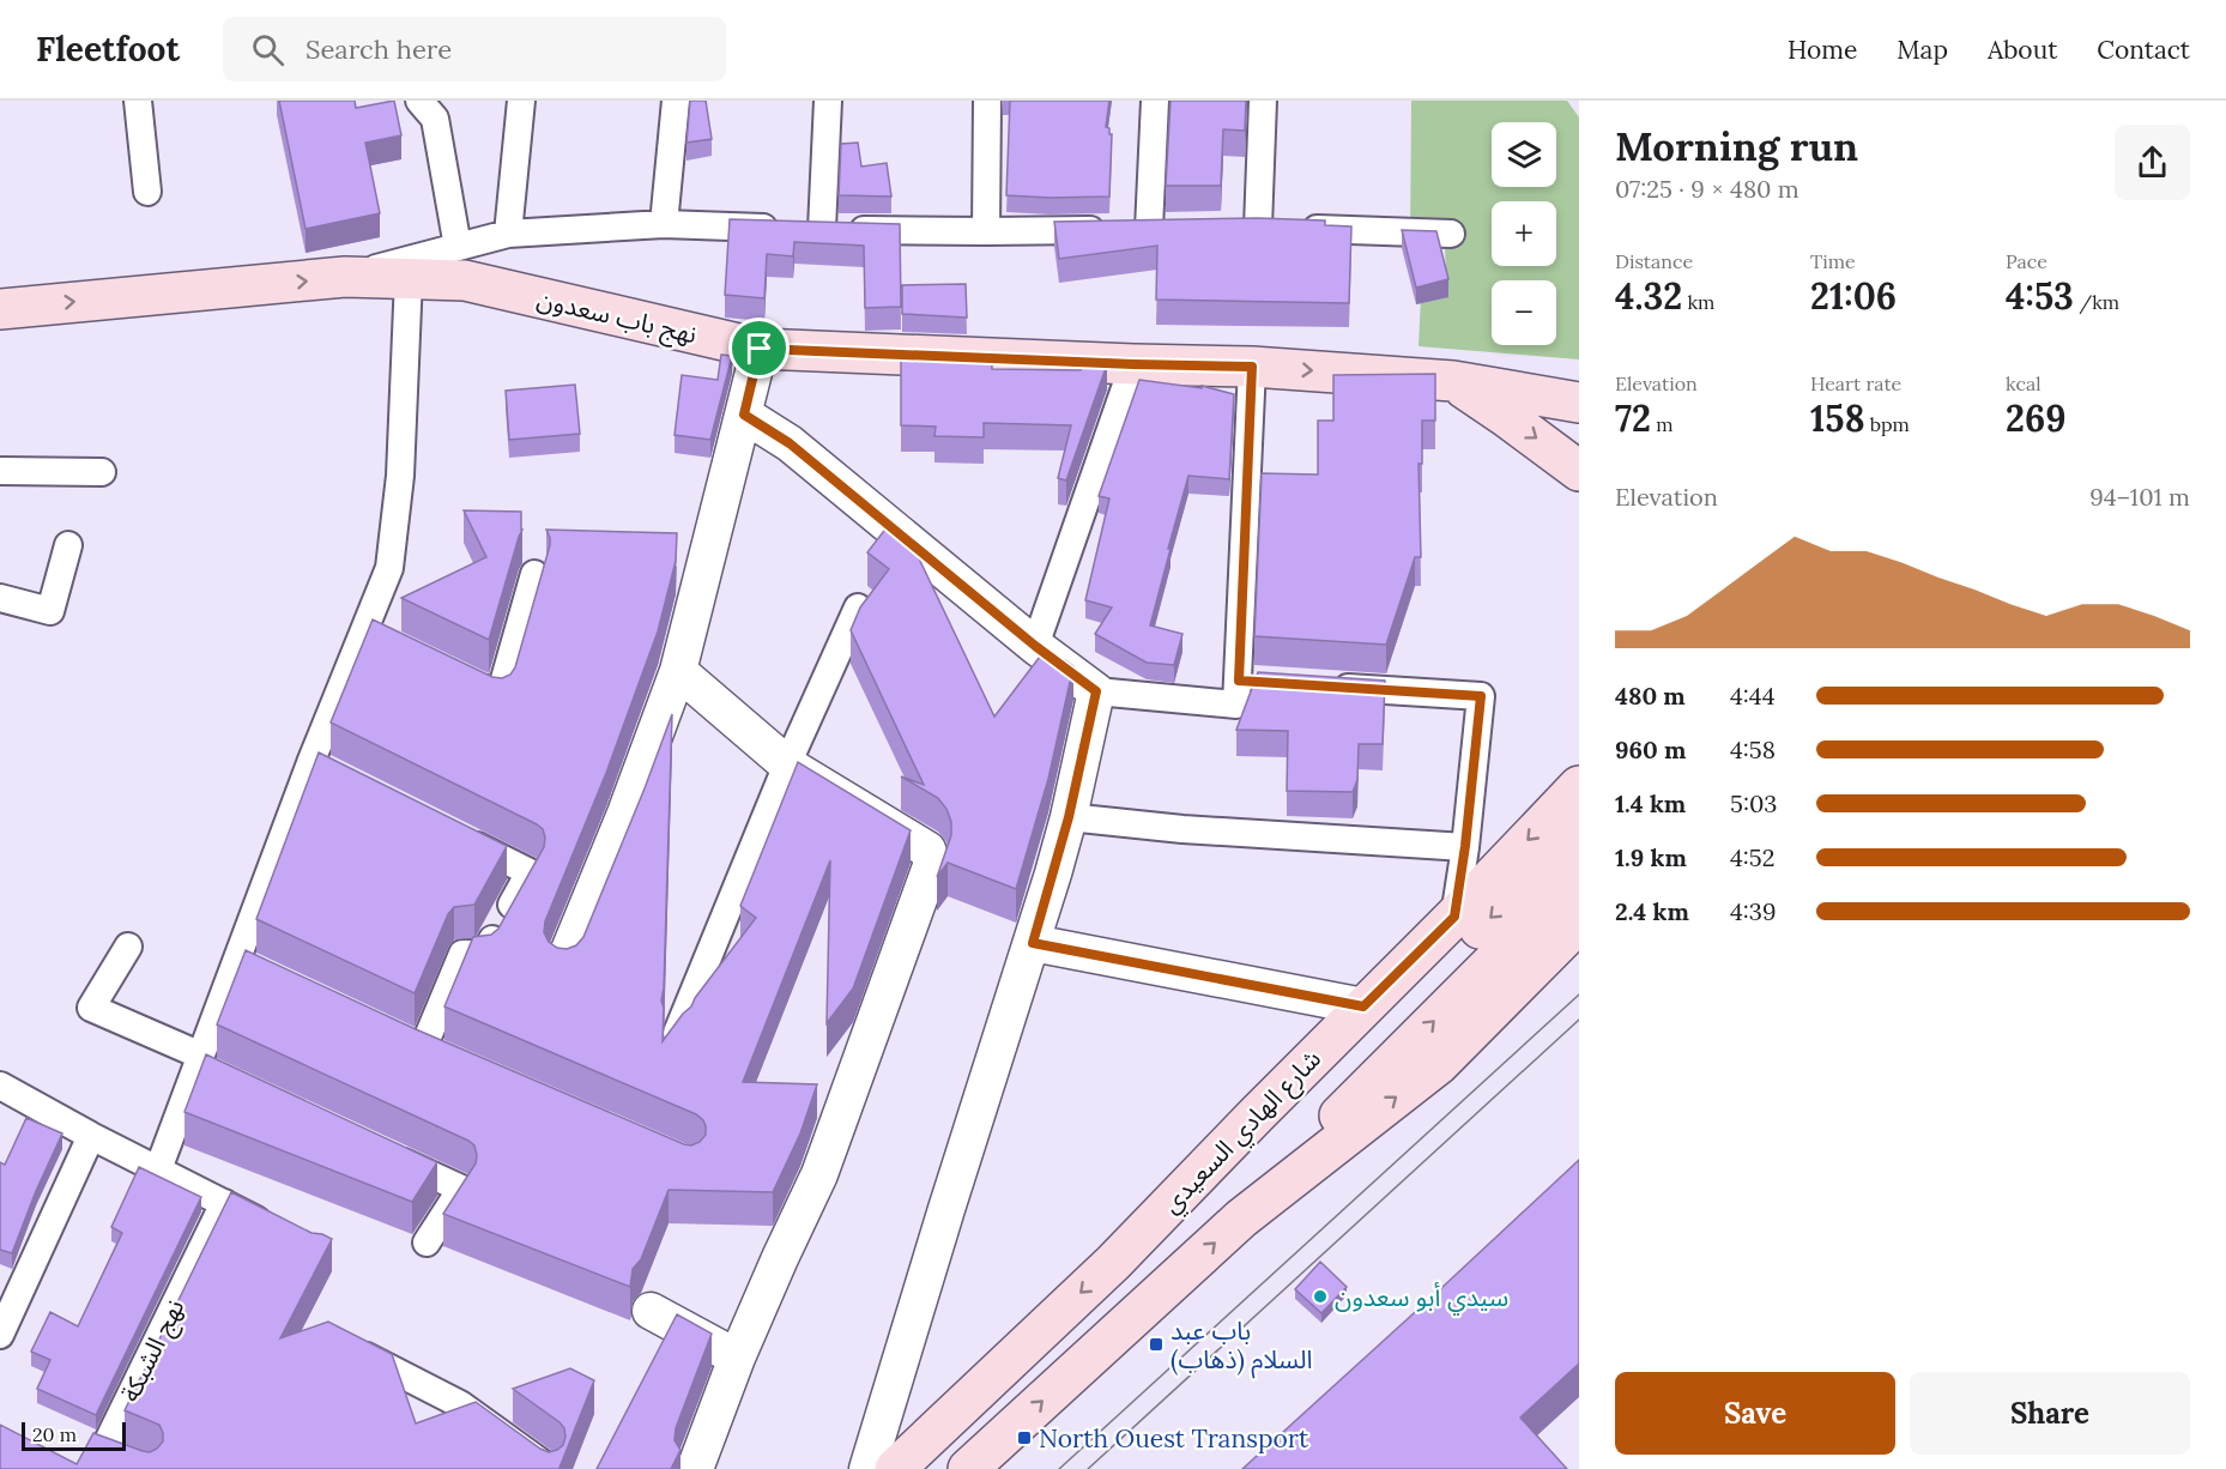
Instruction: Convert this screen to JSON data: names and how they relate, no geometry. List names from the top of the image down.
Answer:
{
  "streets": {
    "main road": ["نهج باب سعدون", "شارع الهادي السعيدي"],
    "street": ["نهج الشبكة"]
  },
  "places": {
    "other": ["سيدي أبو سعدون"],
    "transit": ["باب عبد السلام (ذهاب)", "North Ouest Transport"]
  },
  "scale_bar": "20 m",
  "page": {
    "header": "Fleetfoot",
    "search": "Search here",
    "nav": [
      "Home",
      "Map",
      "About",
      "Contact"
    ],
    "heading": ["Morning run", "07:25 · 9 × 480 m"],
    "map_buttons": ["+", "−"],
    "stats": [
      ["Distance", "4.32 km"],
      ["Time", "21:06"],
      ["Pace", "4:53 /km"],
      ["Elevation", "72 m"],
      ["Heart rate", "158 bpm"],
      ["kcal", "269"]
    ],
    "chart": ["Elevation", "94–101 m"],
    "list": [
      {
        "name": "480 m",
        "note": "4:44"
      },
      {
        "name": "960 m",
        "note": "4:58"
      },
      {
        "name": "1.4 km",
        "note": "5:03"
      },
      {
        "name": "1.9 km",
        "note": "4:52"
      },
      {
        "name": "2.4 km",
        "note": "4:39"
      }
    ],
    "buttons": ["Save", "Share"],
    "scale": "20 m"
  }
}
